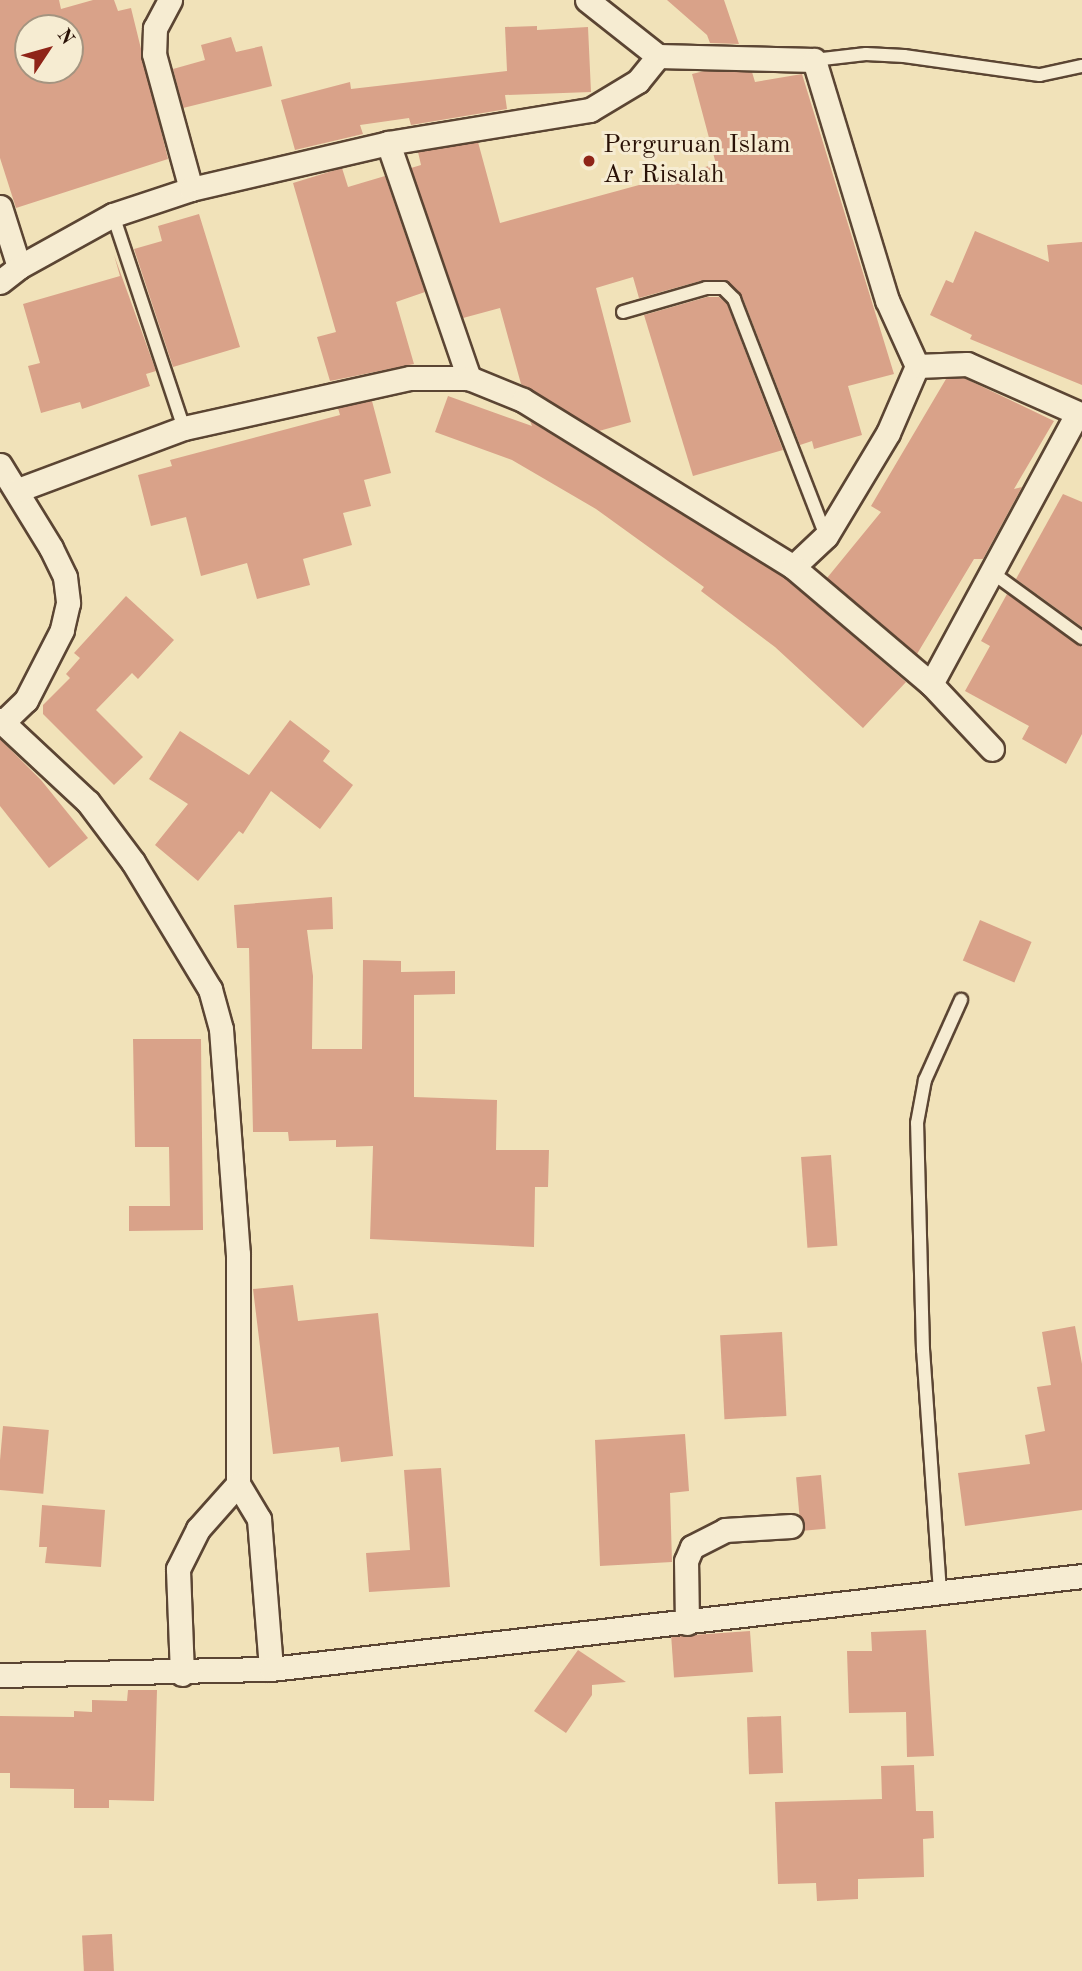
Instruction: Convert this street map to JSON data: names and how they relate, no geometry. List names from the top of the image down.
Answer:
{
  "places": ["Perguruan Islam Ar Risalah"],
  "north": "top right"
}
